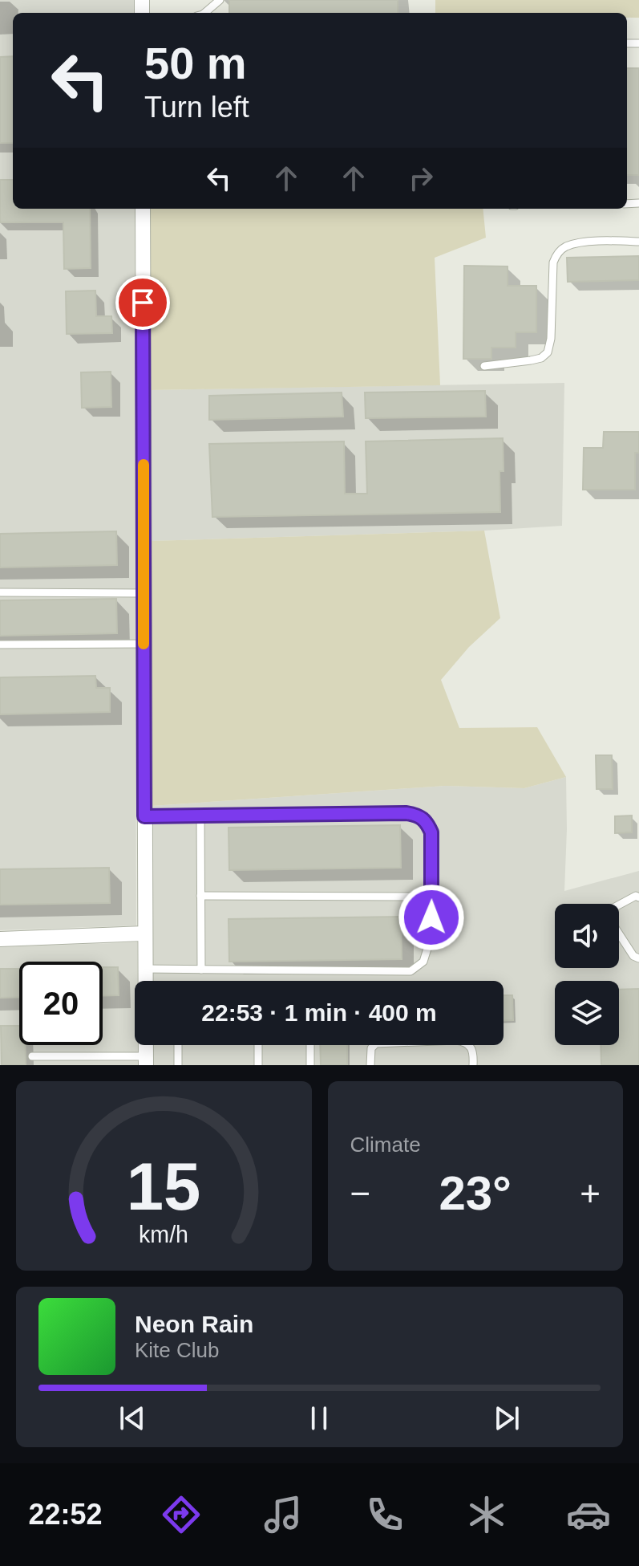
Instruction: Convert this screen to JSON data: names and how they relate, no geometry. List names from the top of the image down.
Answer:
{
  "page": {
    "turn": ["50 m", "Turn left"],
    "limit": "20",
    "trip": "22:53 · 1 min · 400 m",
    "tile": "Climate",
    "heat": ["−", "23°", "+"],
    "song": ["Neon Rain", "Kite Club"],
    "tabs": "22:52",
    "gauge": ["15", "km/h"]
  }
}
